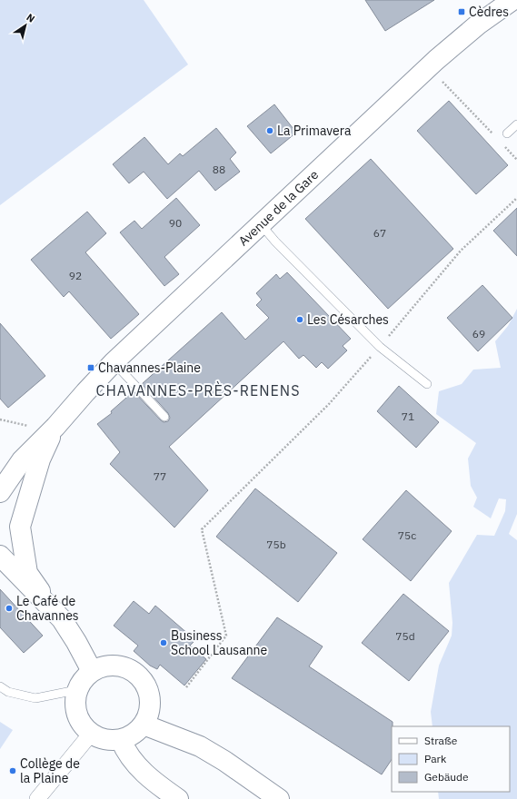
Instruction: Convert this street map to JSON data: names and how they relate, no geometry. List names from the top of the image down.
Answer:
{
  "streets": {
    "street": ["Avenue de la Gare"]
  },
  "districts": ["CHAVANNES-PRÈS-RENENS"],
  "places": {
    "transit": ["Cèdres", "Chavannes-Plaine"],
    "other": [
      "La Primavera",
      "Les Césarches",
      "Le Café de Chavannes",
      "Business School Lausanne",
      "Collège de la Plaine"
    ]
  },
  "house_numbers": [
    "88",
    "90",
    "67",
    "92",
    "69",
    "71",
    "77",
    "75c",
    "75b",
    "75d"
  ],
  "legend": ["Straße", "Park", "Gebäude"],
  "north": "top right"
}
